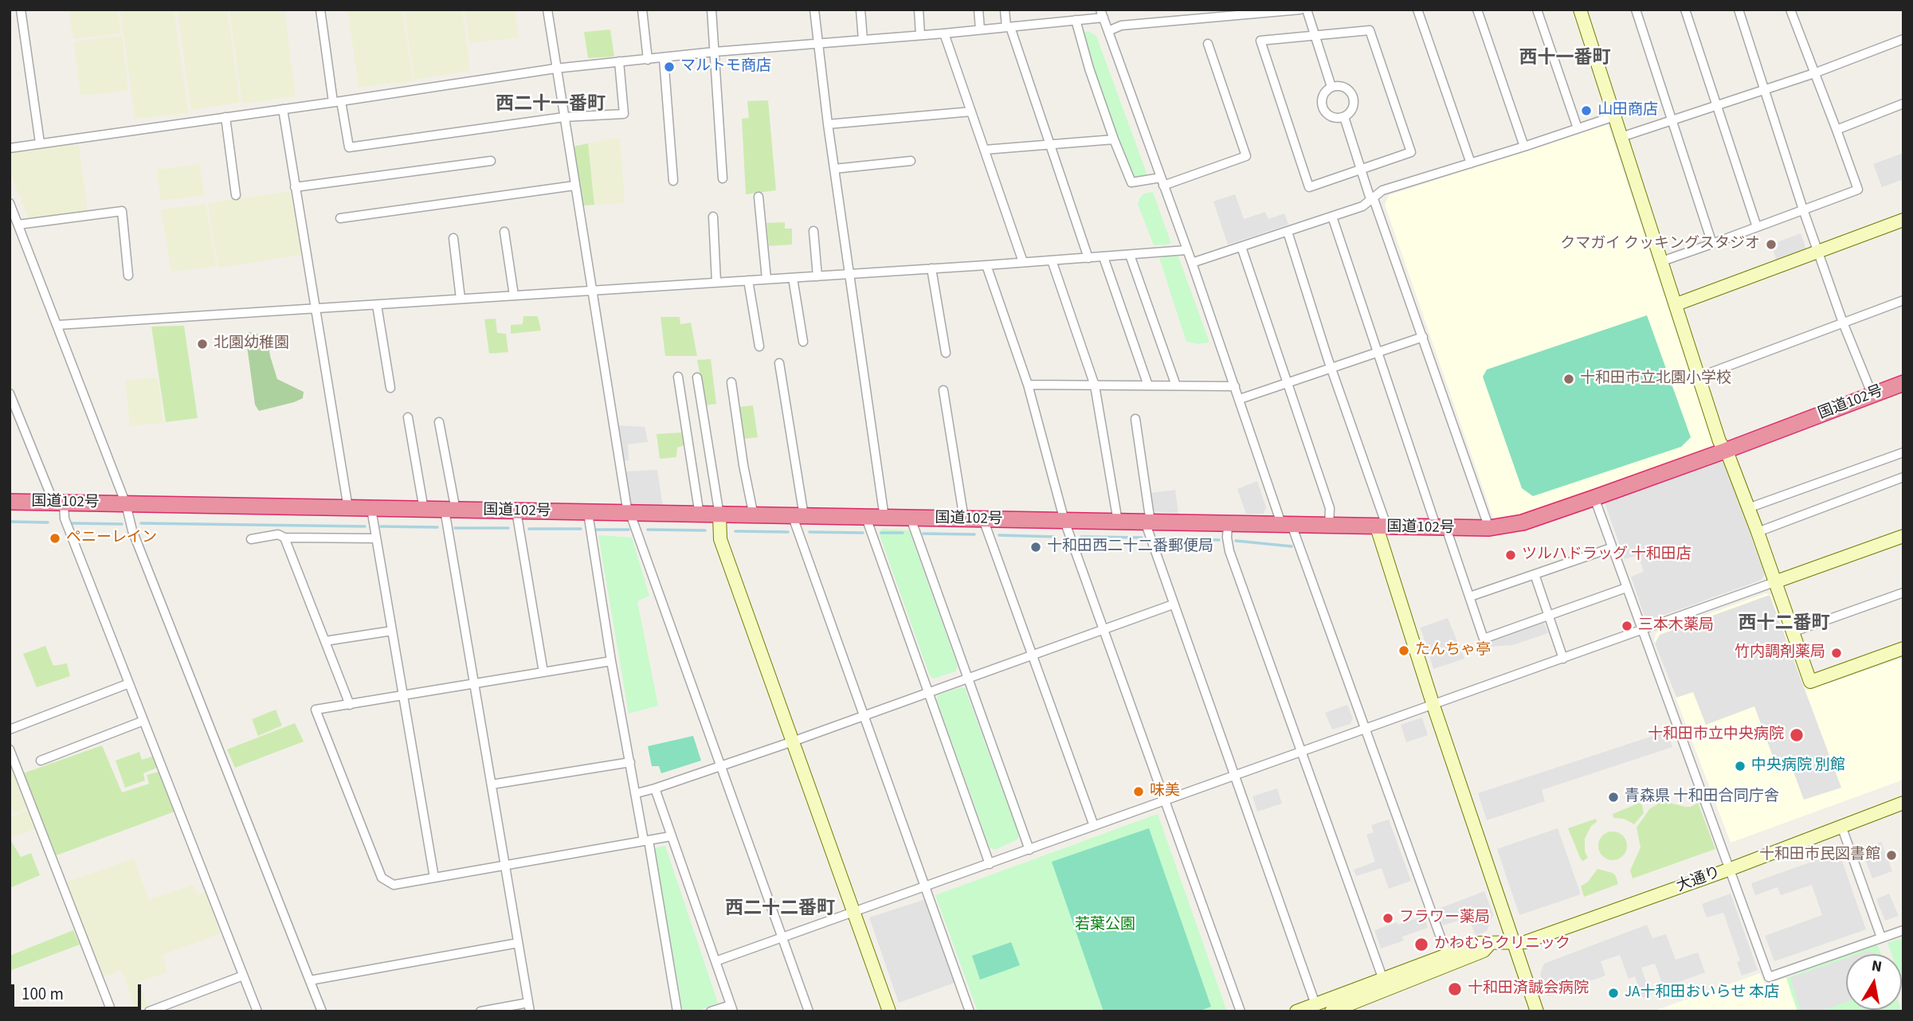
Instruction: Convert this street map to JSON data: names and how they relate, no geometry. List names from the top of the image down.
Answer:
{
  "streets": {
    "highway": ["国道102号"],
    "street": ["大通り"]
  },
  "districts": [
    "西十一番町",
    "西二十一番町",
    "西十二番町",
    "西二十二番町"
  ],
  "parks": ["若葉公園"],
  "places": [
    "マルトモ商店",
    "山田商店",
    "クマガイ クッキングスタジオ",
    "北園幼稚園",
    "十和田市立北園小学校",
    "ペニーレイン",
    "十和田西二十二番郵便局",
    "ツルハドラッグ 十和田店",
    "三本木薬局",
    "たんちゃ亭",
    "竹内調剤薬局",
    "十和田市立中央病院",
    "中央病院 別館",
    "味美",
    "青森県 十和田合同庁舎",
    "十和田市民図書館",
    "フラワー薬局",
    "かわむらクリニック",
    "十和田済誠会病院",
    "JA十和田おいらせ 本店"
  ],
  "scale_bar": "100 m",
  "north": "top"
}
